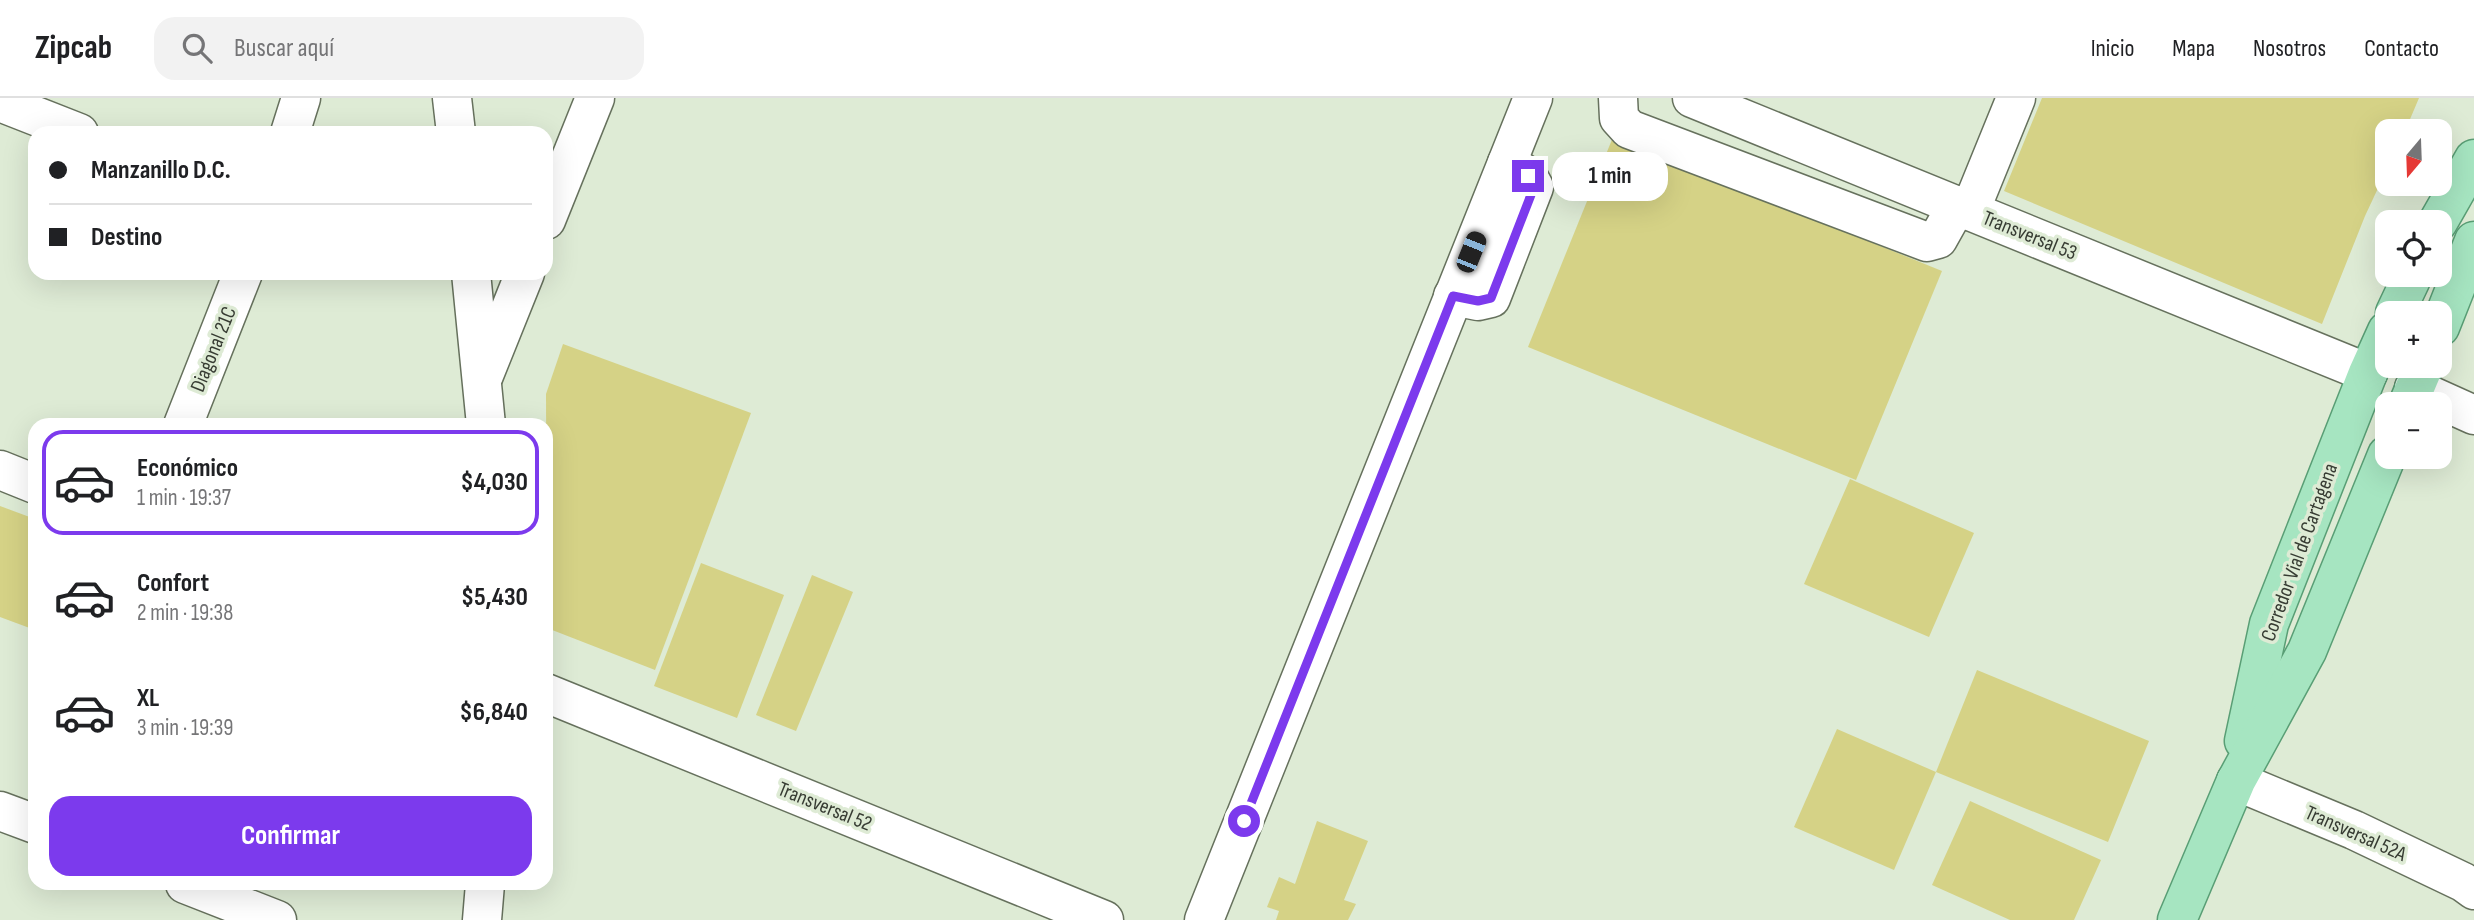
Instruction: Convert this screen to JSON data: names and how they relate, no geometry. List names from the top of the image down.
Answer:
{
  "streets": {
    "main road": ["Corredor Vial de Cartagena"],
    "street": [
      "Transversal 53",
      "Diagonal 21C",
      "Transversal 52",
      "Transversal 52A"
    ]
  },
  "crossings": [
    ["Transversal 53", "Corredor Vial de Cartagena"],
    ["Corredor Vial de Cartagena", "Transversal 52A"]
  ],
  "north": "bottom",
  "page": {
    "header": "Zipcab",
    "search": "Buscar aquí",
    "nav": [
      "Inicio",
      "Mapa",
      "Nosotros",
      "Contacto"
    ],
    "map_buttons": ["+", "−"],
    "banner": ["Manzanillo D.C.", "Destino"],
    "bubble": "1 min",
    "list": [
      {
        "name": "Económico",
        "note": "1 min · 19:37",
        "value": "$4,030"
      },
      {
        "name": "Confort",
        "note": "2 min · 19:38",
        "value": "$5,430"
      },
      {
        "name": "XL",
        "note": "3 min · 19:39",
        "value": "$6,840"
      }
    ],
    "buttons": "Confirmar"
  }
}
